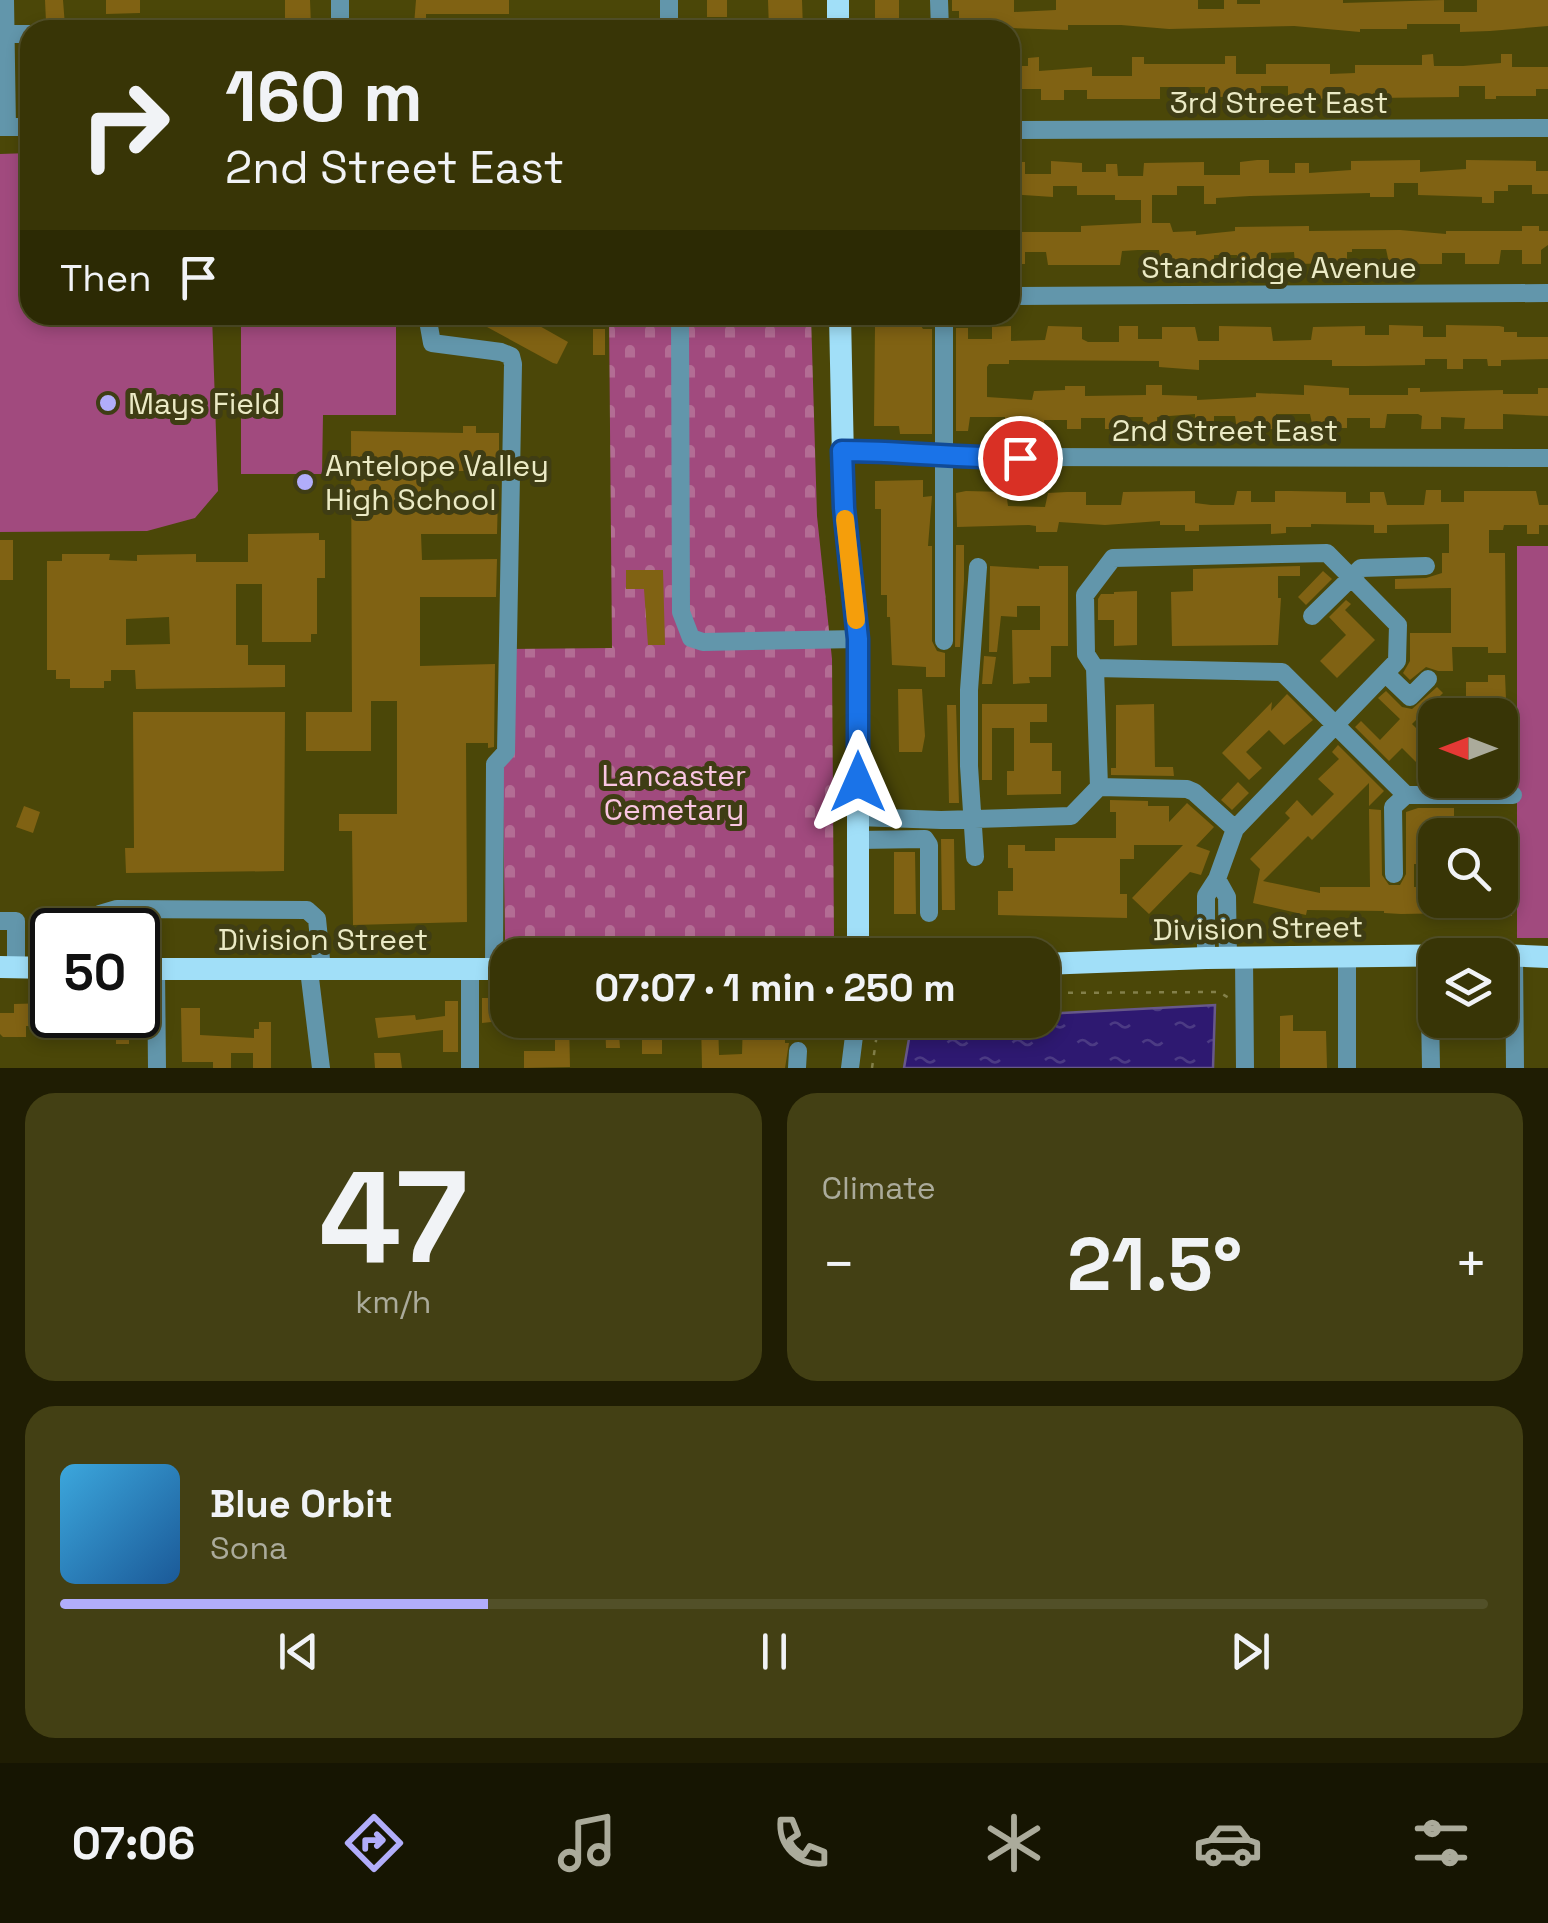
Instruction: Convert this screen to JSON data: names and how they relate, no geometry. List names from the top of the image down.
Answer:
{
  "streets": {
    "main road": ["Division Street"],
    "street": ["3rd Street East", "Standridge Avenue", "2nd Street East"]
  },
  "parks": ["Lancaster Cemetary"],
  "places": ["Mays Field", "Antelope Valley High School"],
  "north": "left",
  "page": {
    "turn": ["160 m", "2nd Street East"],
    "then": "Then",
    "limit": "50",
    "trip": "07:07 · 1 min · 250 m",
    "tile": [
      ["47", "km/h"],
      "Climate"
    ],
    "heat": ["−", "21.5°", "+"],
    "song": ["Blue Orbit", "Sona"],
    "tabs": "07:06"
  }
}
